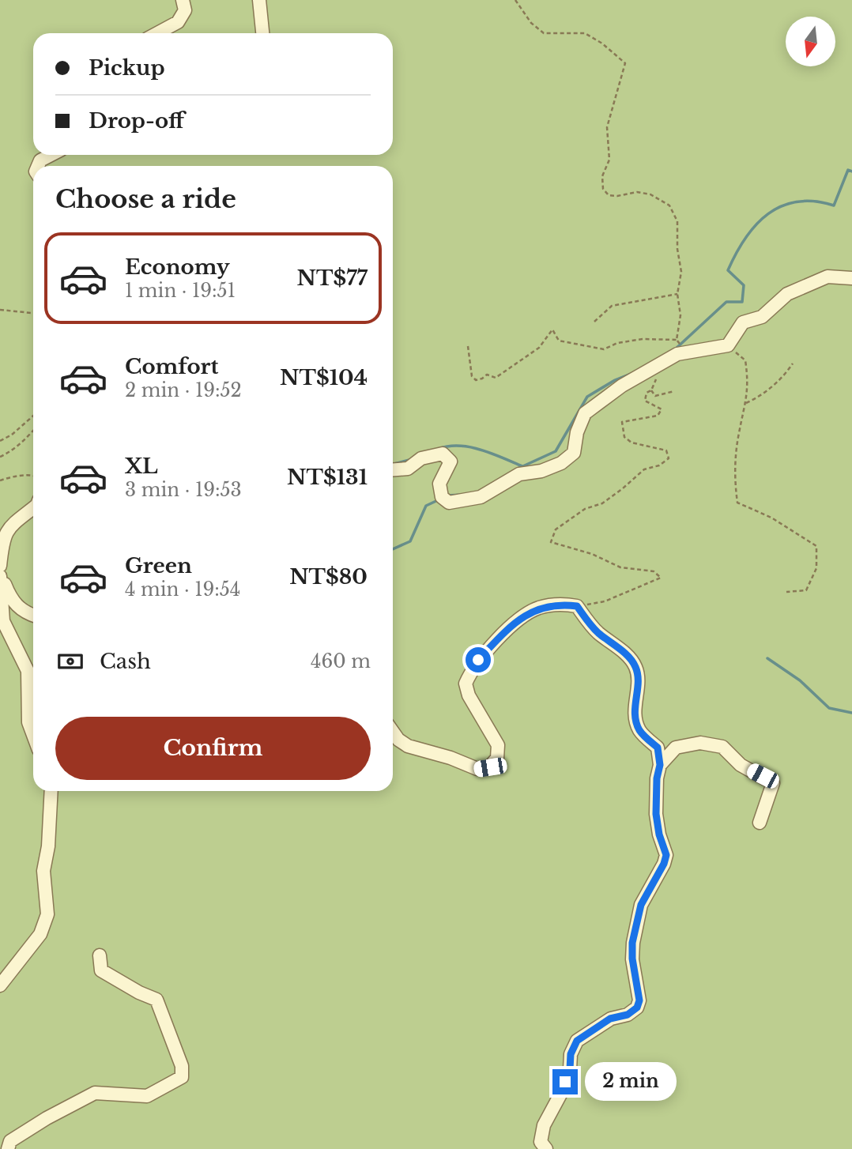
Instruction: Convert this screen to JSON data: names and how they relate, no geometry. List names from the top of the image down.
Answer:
{
  "north": "bottom",
  "page": {
    "banner": ["Pickup", "Drop-off"],
    "heading": "Choose a ride",
    "list": [
      {
        "name": "Economy",
        "note": "1 min · 19:51",
        "value": "NT$77"
      },
      {
        "name": "Comfort",
        "note": "2 min · 19:52",
        "value": "NT$104"
      },
      {
        "name": "XL",
        "note": "3 min · 19:53",
        "value": "NT$131"
      },
      {
        "name": "Green",
        "note": "4 min · 19:54",
        "value": "NT$80"
      }
    ],
    "pay": ["Cash", "460 m"],
    "buttons": "Confirm",
    "bubble": "2 min"
  }
}
